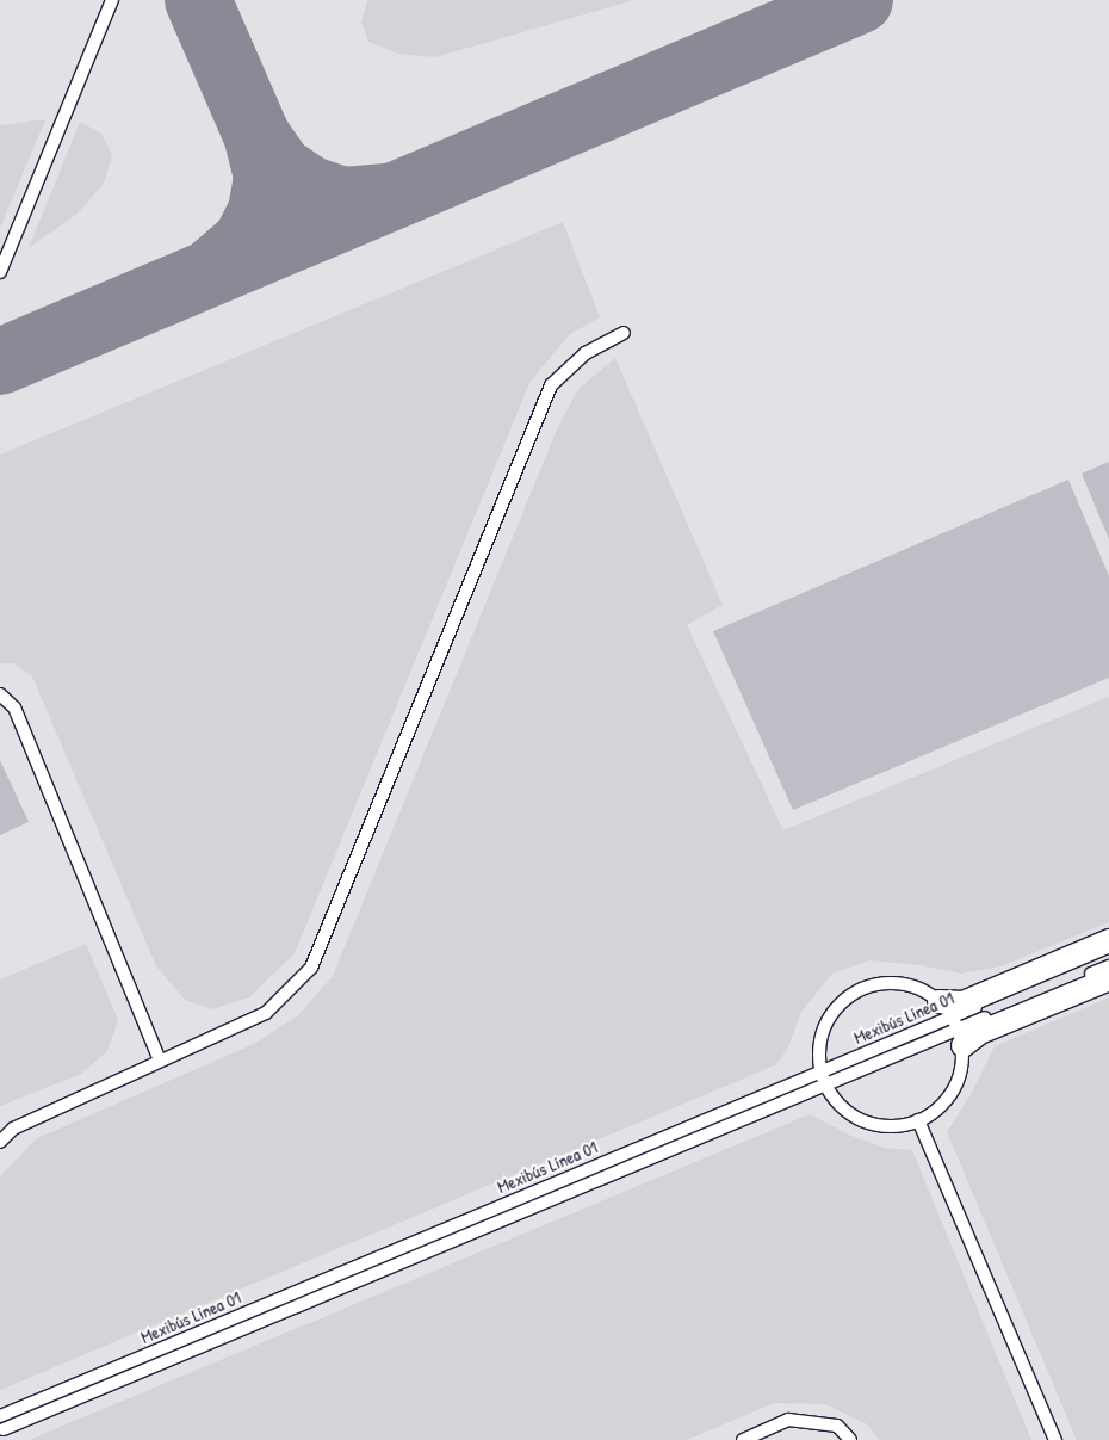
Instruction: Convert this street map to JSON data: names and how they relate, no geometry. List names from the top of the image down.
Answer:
{
  "streets": {
    "lane": ["Mexibús Línea 01"]
  }
}
